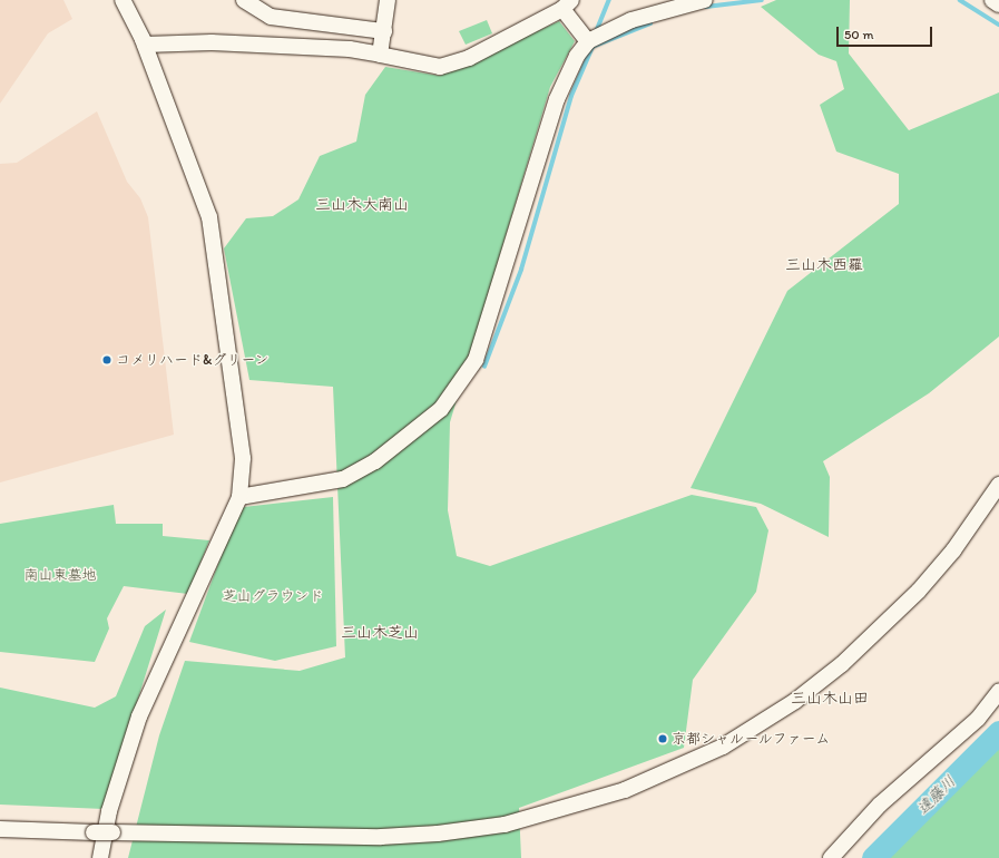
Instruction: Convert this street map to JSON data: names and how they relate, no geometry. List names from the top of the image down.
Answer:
{
  "districts": [
    "三山木大南山",
    "三山木西羅",
    "三山木芝山",
    "三山木山田"
  ],
  "water": ["遠藤川"],
  "parks": ["南山東墓地", "芝山グラウンド"],
  "places": ["コメリハード&グリーン", "京都シャルールファーム"],
  "scale_bar": "50 m"
}
